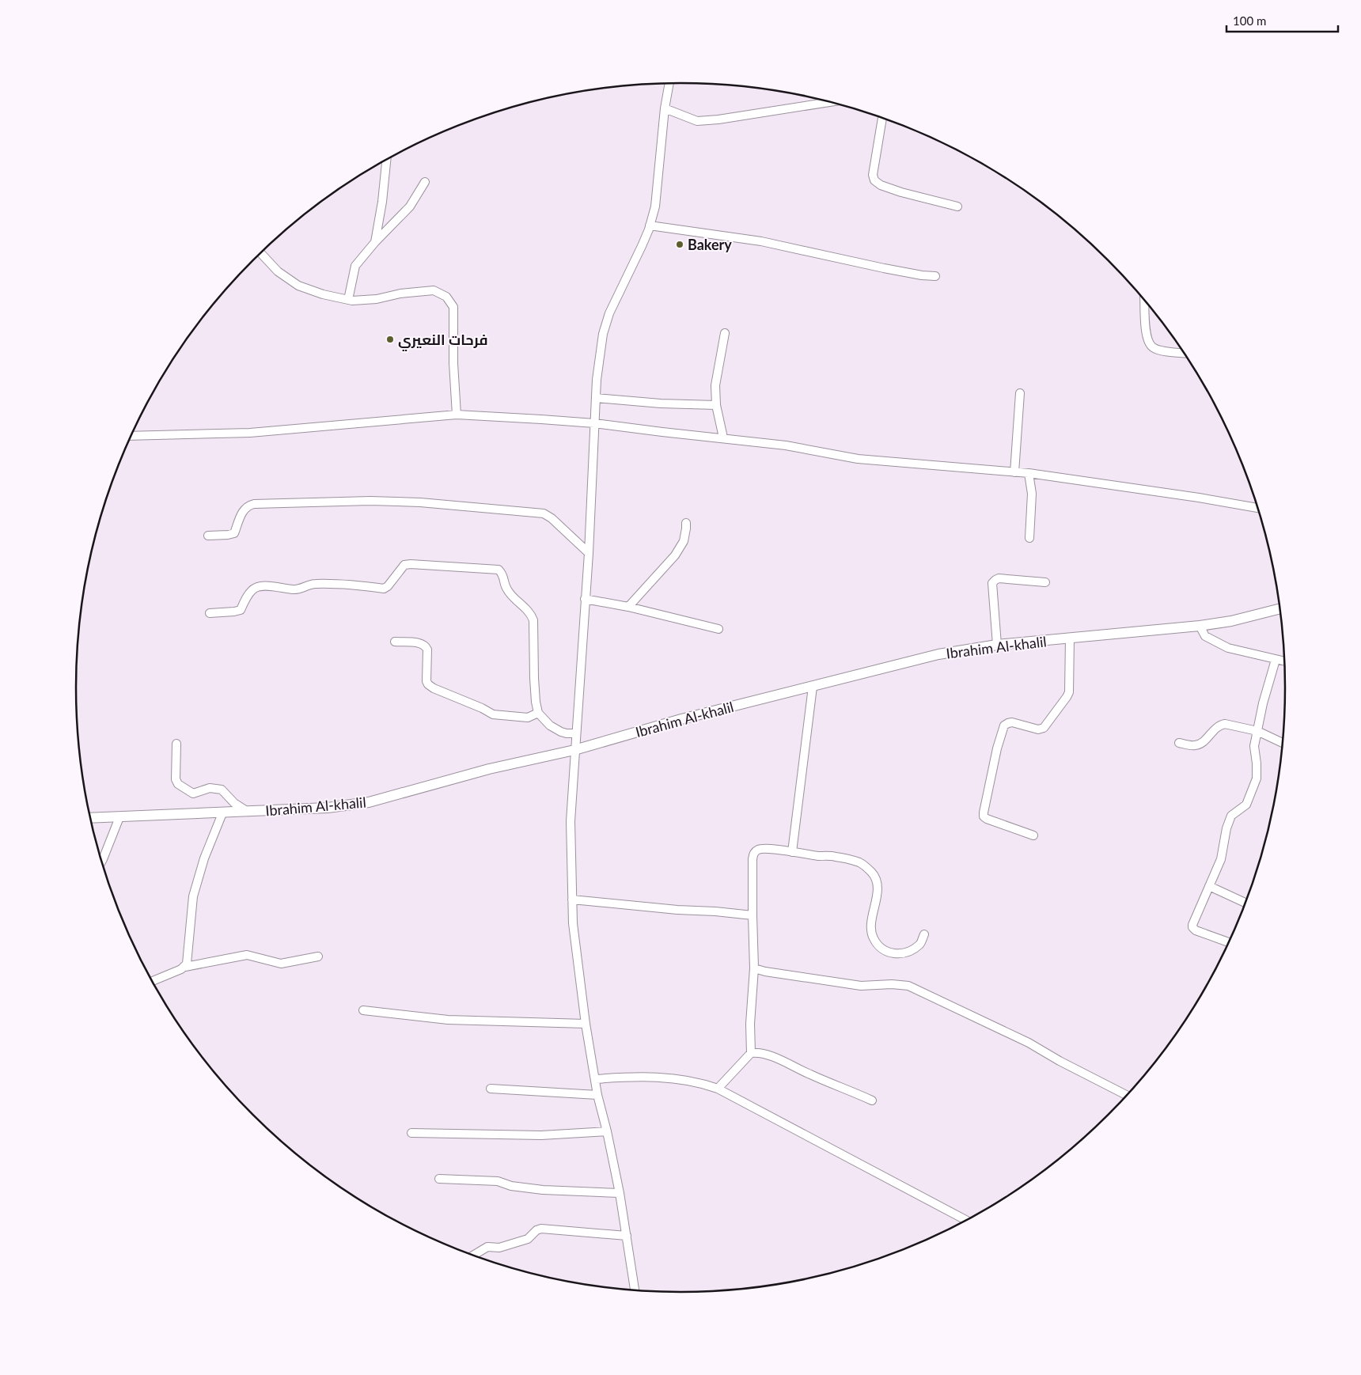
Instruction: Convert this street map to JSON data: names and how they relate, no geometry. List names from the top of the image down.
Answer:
{
  "streets": {
    "street": ["Ibrahim Al-khalil"]
  },
  "places": ["Bakery", "فرحات النعيري"],
  "scale_bar": "100 m"
}
